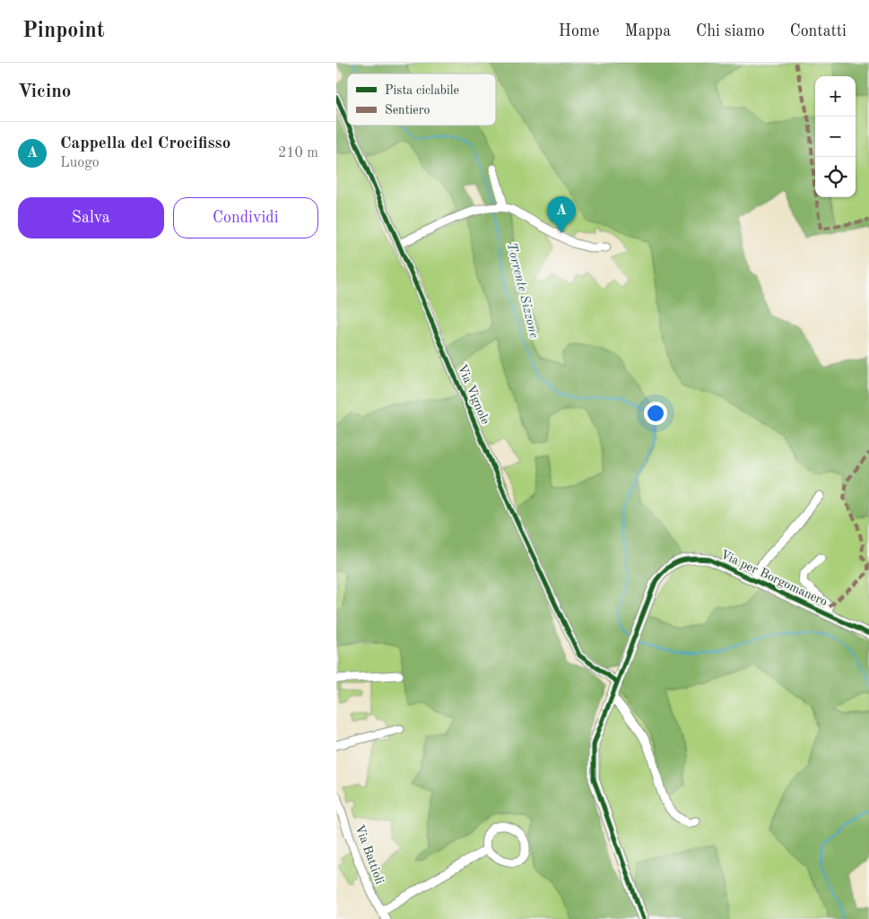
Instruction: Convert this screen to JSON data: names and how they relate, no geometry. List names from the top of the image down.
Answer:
{
  "streets": {
    "main road": ["Via per Borgomanero"],
    "street": ["Via Vignole", "Via Battioli"]
  },
  "crossings": [
    ["Via Vignole", "Via per Borgomanero"]
  ],
  "water": ["Torrente Sizzone"],
  "legend": ["Pista ciclabile", "Sentiero"],
  "page": {
    "header": "Pinpoint",
    "nav": [
      "Home",
      "Mappa",
      "Chi siamo",
      "Contatti"
    ],
    "heading": "Vicino",
    "map_buttons": ["+", "−"],
    "list": [
      {
        "mark": "A",
        "name": "Cappella del Crocifisso",
        "note": "Luogo",
        "value": "210 m"
      }
    ],
    "buttons": ["Salva", "Condividi"],
    "pins": "A"
  }
}
